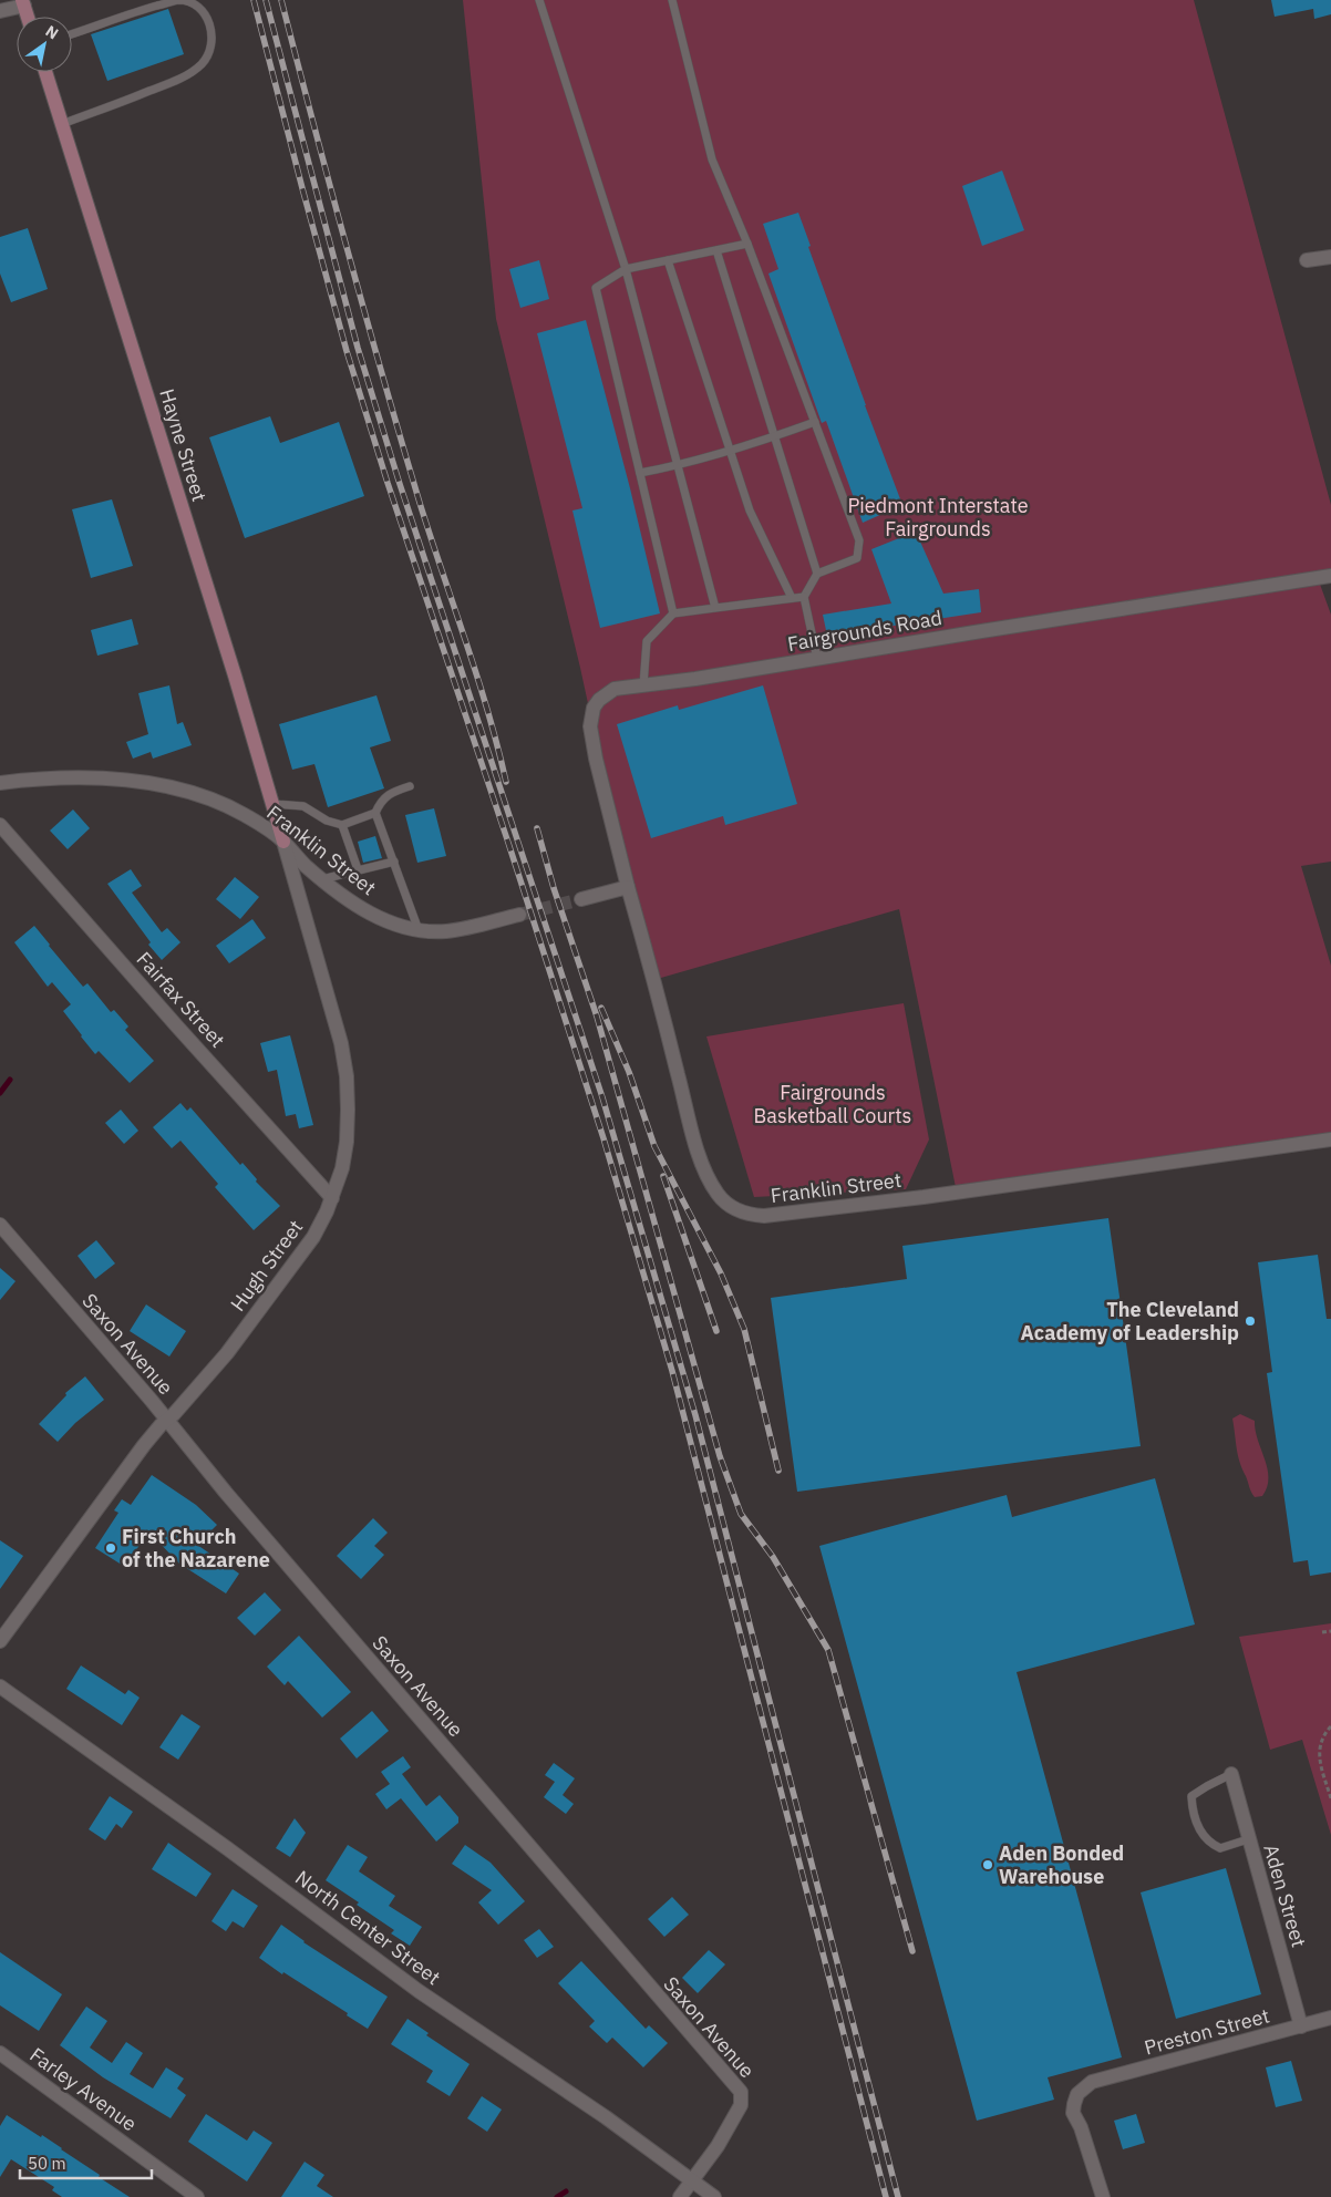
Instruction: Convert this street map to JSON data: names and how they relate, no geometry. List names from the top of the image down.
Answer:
{
  "streets": {
    "street": [
      "Hayne Street",
      "Fairgrounds Road",
      "Franklin Street",
      "Fairfax Street",
      "Hugh Street",
      "Saxon Avenue",
      "Aden Street",
      "North Center Street",
      "Preston Street",
      "Farley Avenue"
    ]
  },
  "crossings": [
    ["Hayne Street", "Franklin Street"],
    ["Hayne Street", "Hugh Street"],
    ["Fairgrounds Road", "Franklin Street"],
    ["Franklin Street", "Hugh Street"],
    ["Fairfax Street", "Hugh Street"],
    ["Hugh Street", "Saxon Avenue"],
    ["Saxon Avenue", "North Center Street"],
    ["Aden Street", "Preston Street"]
  ],
  "parks": ["Piedmont Interstate Fairgrounds", "Fairgrounds Basketball Courts"],
  "places": ["The Cleveland Academy of Leadership", "First Church of the Nazarene", "Aden Bonded Warehouse"],
  "scale_bar": "50 m",
  "north": "top right"
}
